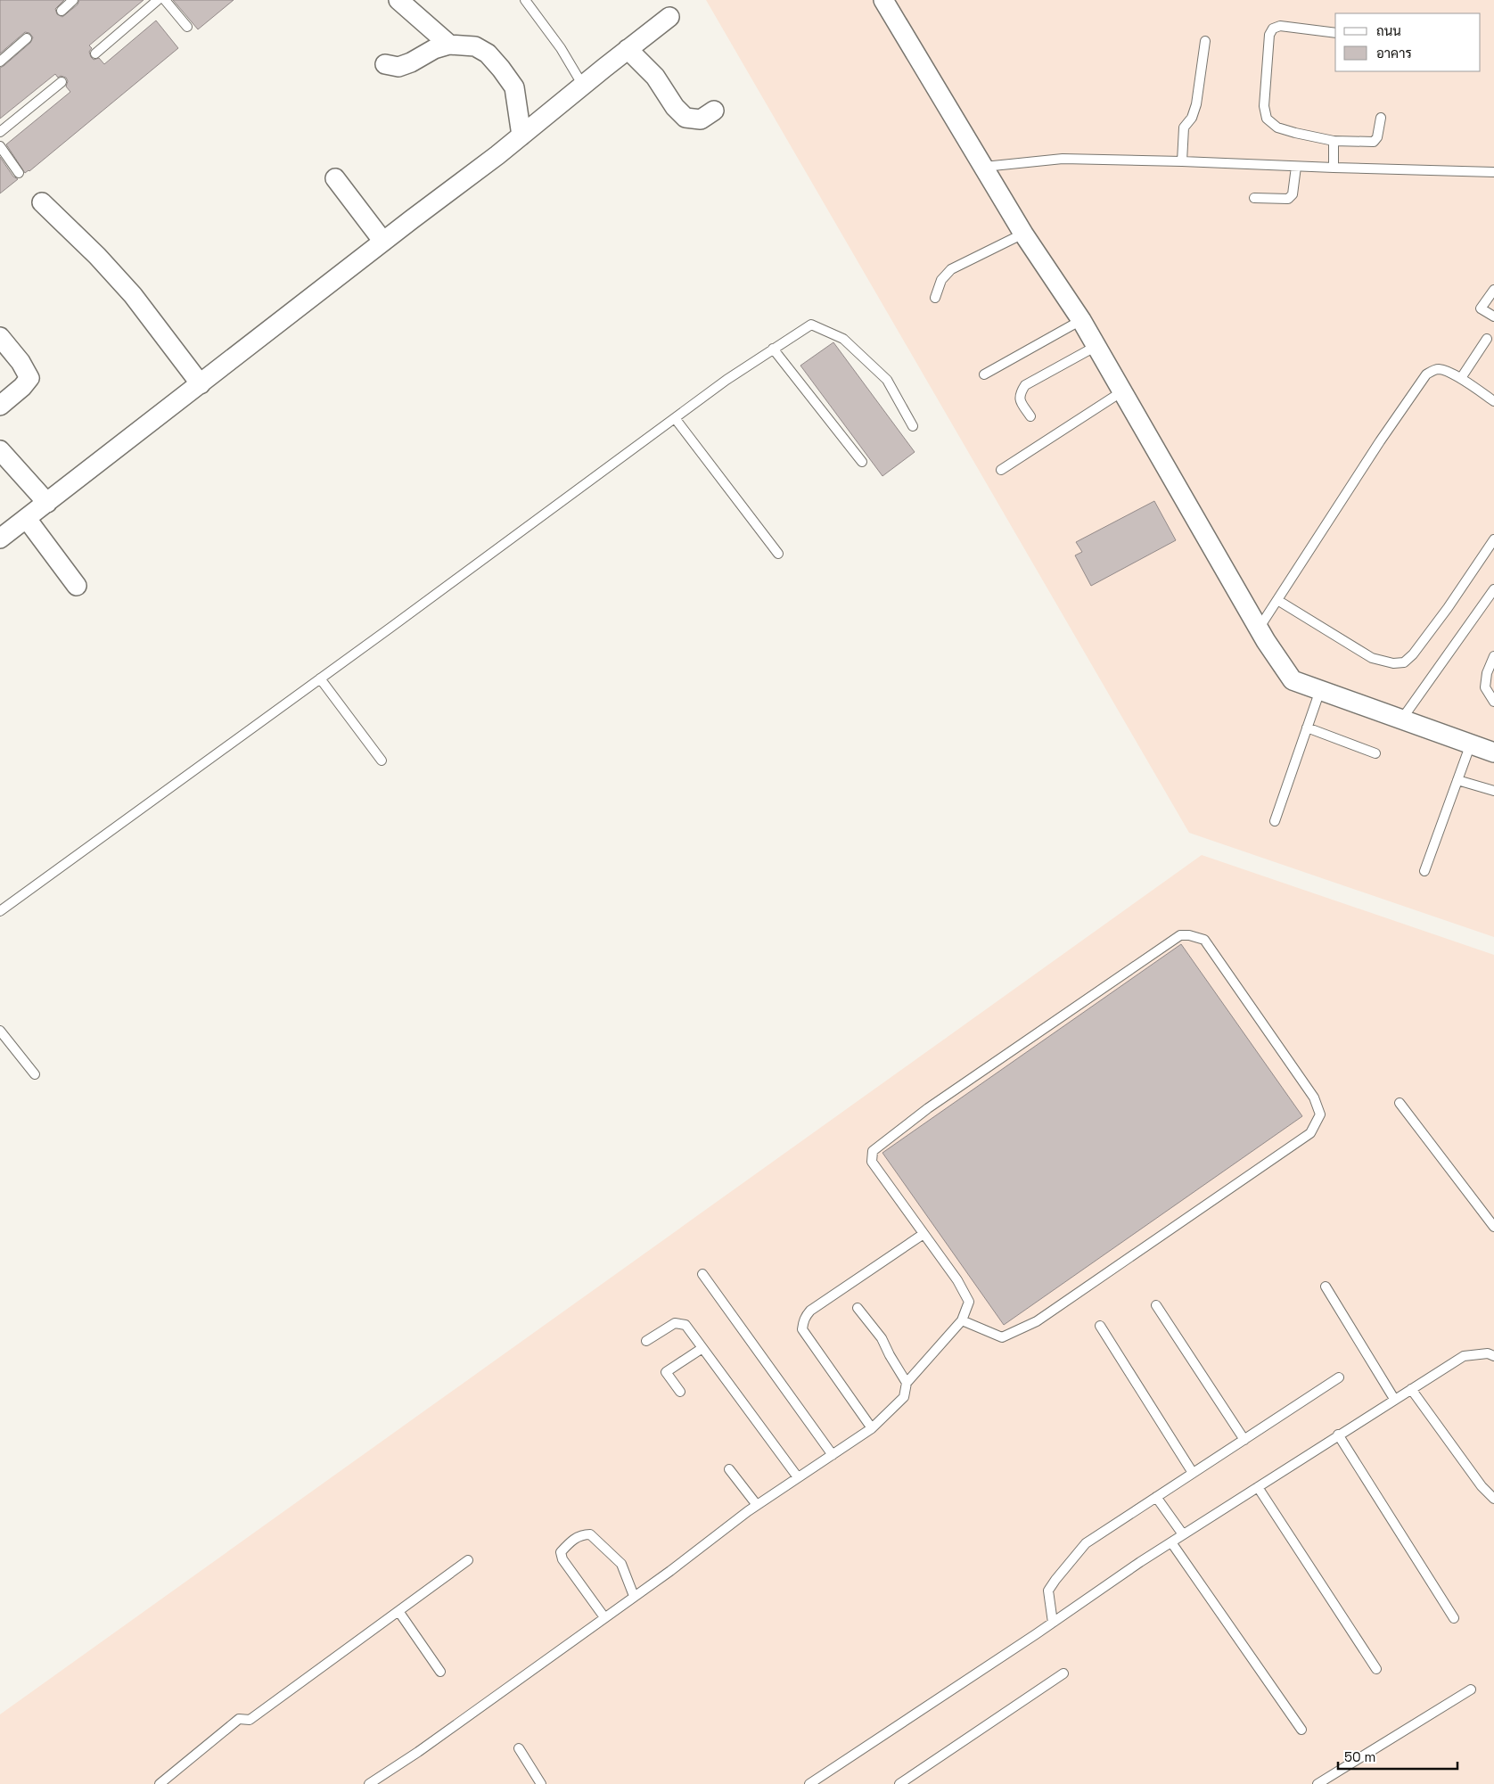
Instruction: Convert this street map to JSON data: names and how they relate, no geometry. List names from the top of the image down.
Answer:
{
  "legend": ["ถนน", "อาคาร"],
  "scale_bar": "50 m"
}
